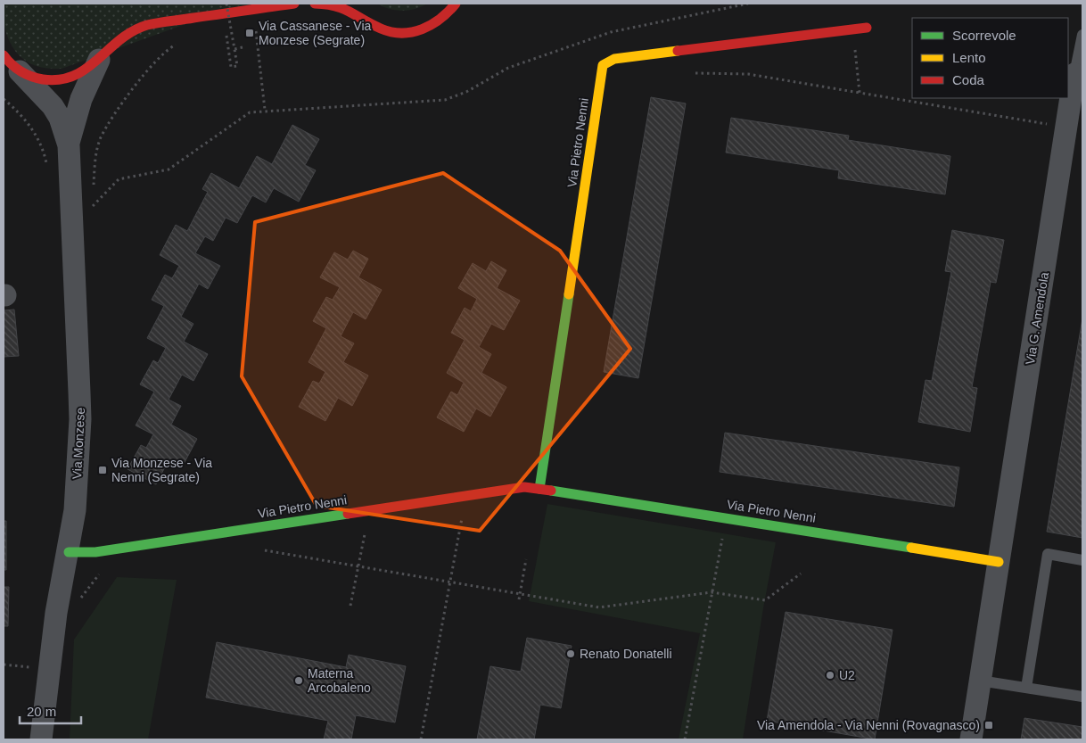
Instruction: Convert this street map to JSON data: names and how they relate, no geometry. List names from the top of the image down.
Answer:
{
  "streets": {
    "street": ["Via Pietro Nenni", "Via G. Amendola", "Via Monzese"]
  },
  "crossings": [
    ["Via Pietro Nenni", "Via G. Amendola"],
    ["Via Pietro Nenni", "Via Monzese"]
  ],
  "places": {
    "transit": ["Via Cassanese - Via Monzese (Segrate)", "Via Monzese - Via Nenni (Segrate)", "Via Amendola - Via Nenni (Rovagnasco)"],
    "other": ["Renato Donatelli", "U2", "Materna Arcobaleno"]
  },
  "legend": ["Scorrevole", "Lento", "Coda"],
  "scale_bar": "20 m"
}
